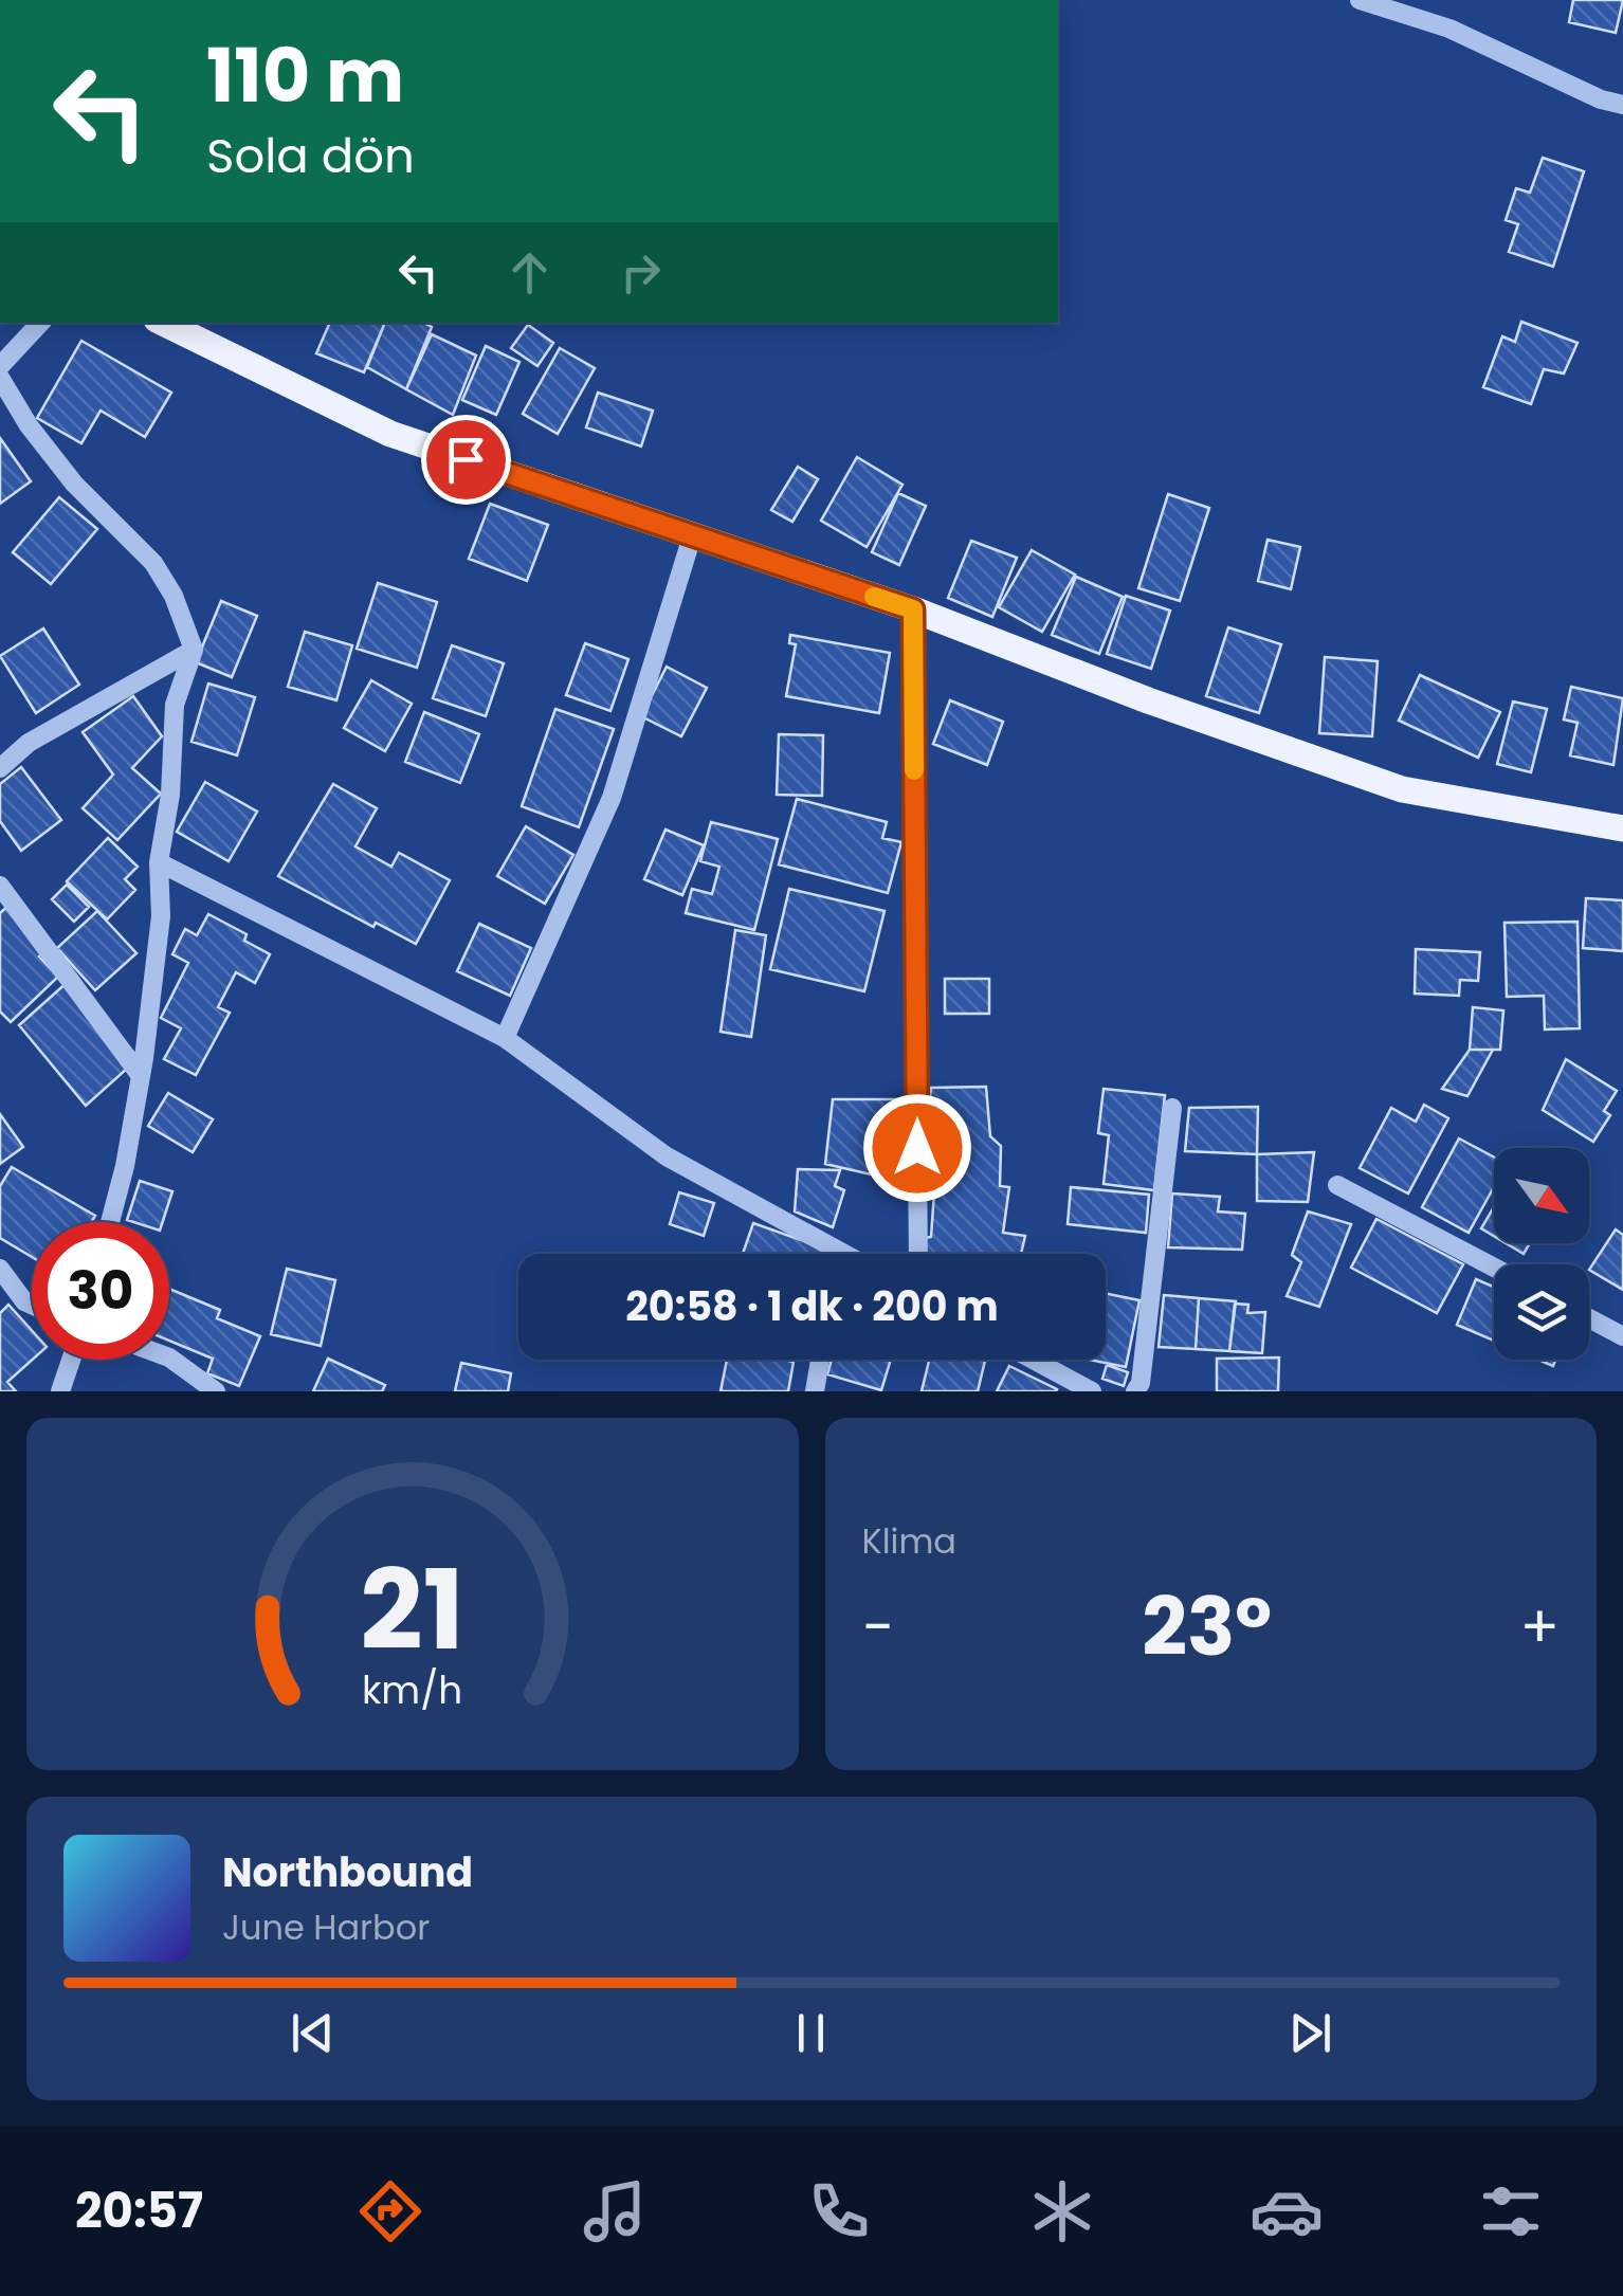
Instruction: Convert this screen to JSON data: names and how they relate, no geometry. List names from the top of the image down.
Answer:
{
  "north": "bottom right",
  "page": {
    "turn": ["110 m", "Sola dön"],
    "limit": "30",
    "trip": "20:58 · 1 dk · 200 m",
    "tile": "Klima",
    "heat": ["−", "23°", "+"],
    "song": ["Northbound", "June Harbor"],
    "tabs": "20:57",
    "gauge": ["21", "km/h"]
  }
}
